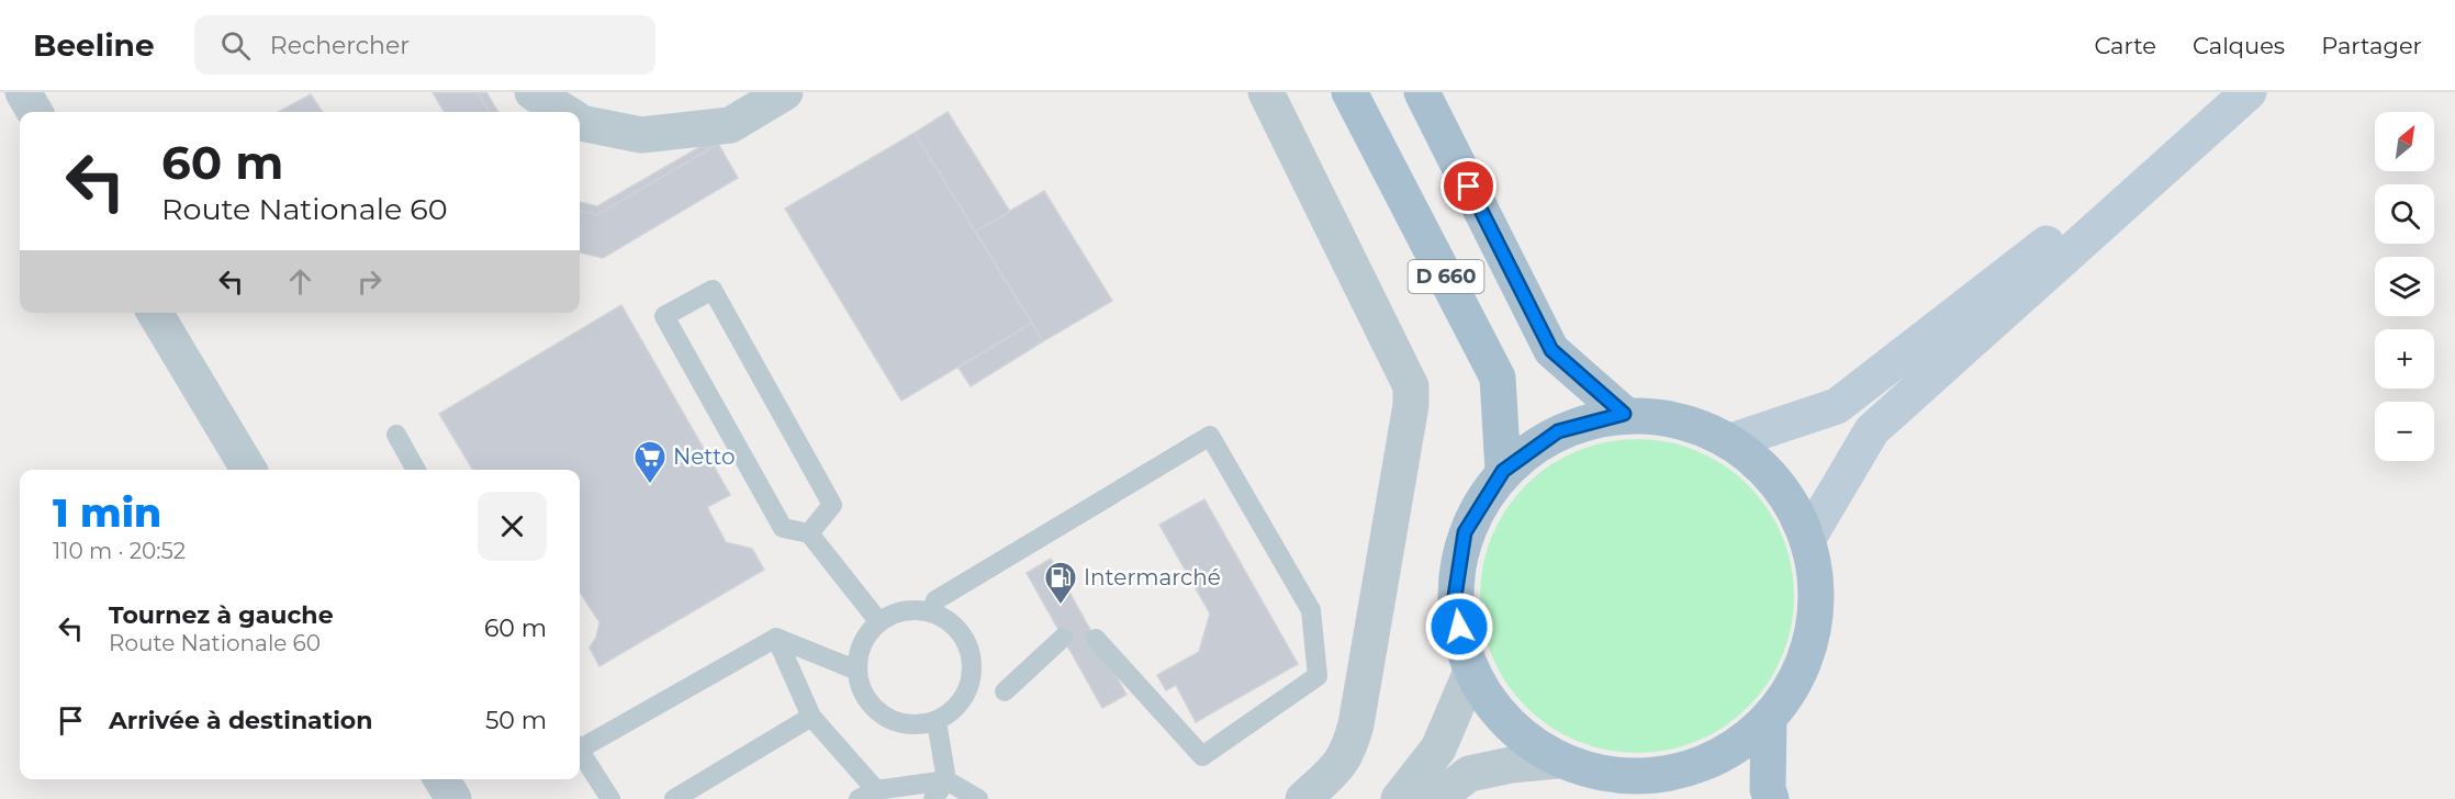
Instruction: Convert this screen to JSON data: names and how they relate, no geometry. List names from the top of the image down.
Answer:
{
  "streets": {
    "main road": ["D 660"]
  },
  "places": {
    "supermarket": ["Netto"],
    "fuel station": ["Intermarché"]
  },
  "north": "top right",
  "page": {
    "header": "Beeline",
    "search": "Rechercher",
    "nav": ["Carte", "Calques", "Partager"],
    "map_buttons": ["+", "−"],
    "turn": ["60 m", "Route Nationale 60"],
    "heading": ["1 min", "110 m · 20:52"],
    "list": [
      {
        "name": "Tournez à gauche",
        "note": "Route Nationale 60",
        "value": "60 m"
      },
      {
        "name": "Arrivée à destination",
        "value": "50 m"
      }
    ]
  }
}
